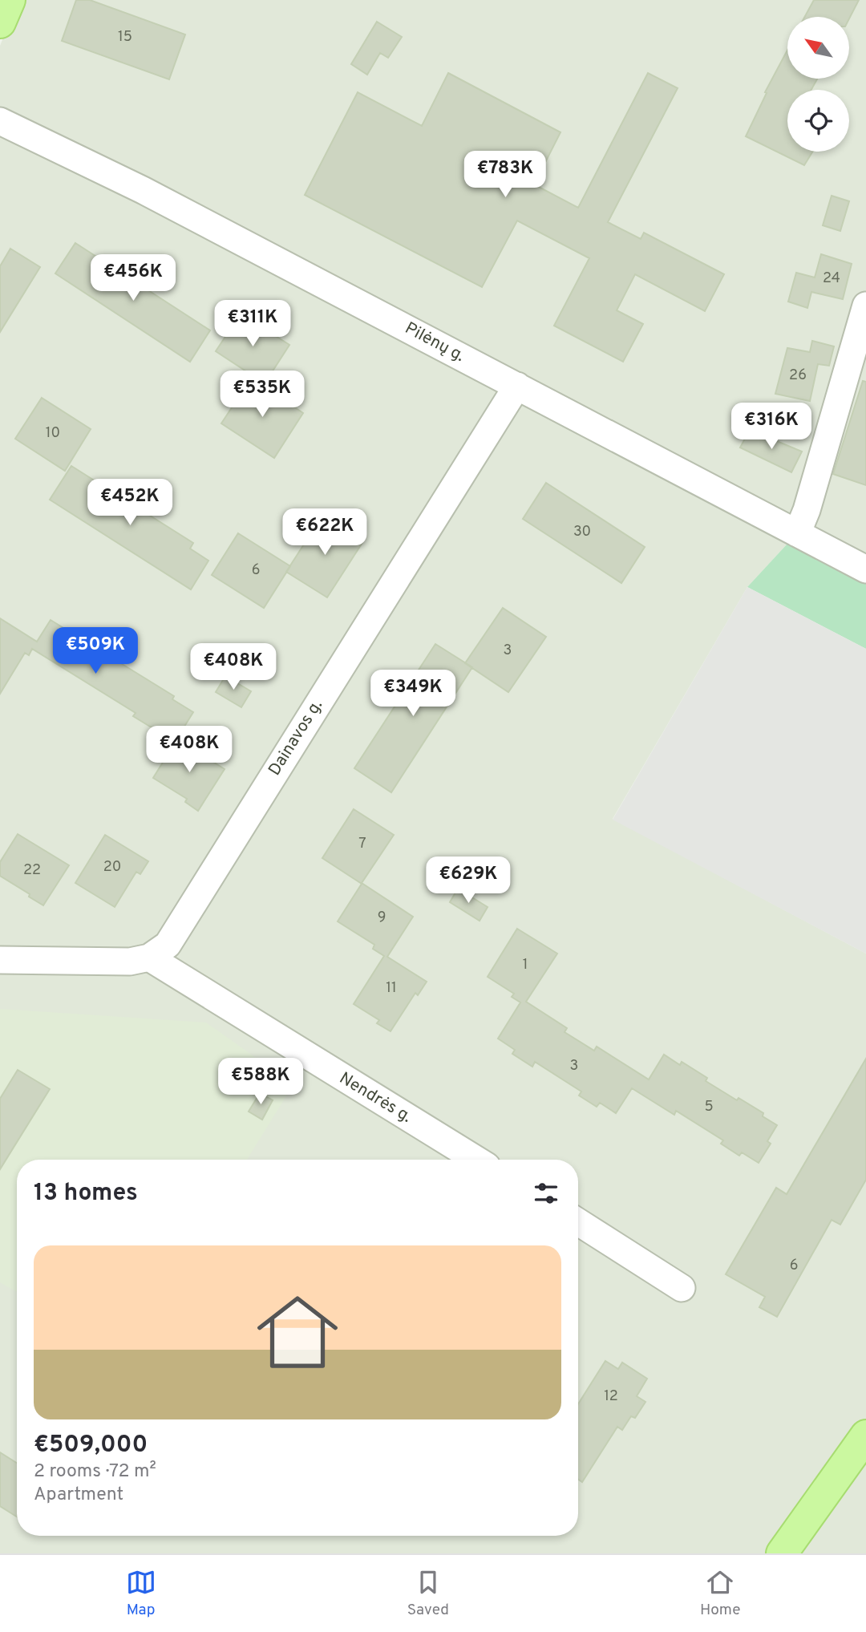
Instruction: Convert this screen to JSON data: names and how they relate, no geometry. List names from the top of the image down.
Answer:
{
  "streets": {
    "street": ["Pilėnų g.", "Dainavos g.", "Nendrės g."]
  },
  "crossings": [
    ["Pilėnų g.", "Dainavos g."],
    ["Dainavos g.", "Nendrės g."]
  ],
  "house_numbers": [
    "15",
    "24",
    "26",
    "10",
    "30",
    "6",
    "3",
    "7",
    "20",
    "22",
    "9",
    "1",
    "11",
    "3",
    "5",
    "6",
    "12"
  ],
  "north": "top left",
  "page": {
    "price": [
      "€783K",
      "€456K",
      "€311K",
      "€535K",
      "€316K",
      "€452K",
      "€622K",
      "€509K",
      "€408K",
      "€349K",
      "€408K",
      "€629K",
      "€588K"
    ],
    "heading": "13 homes",
    "list": [
      {
        "name": "€509,000",
        "note": "2 rooms · 72 m² · Apartment"
      }
    ],
    "tabs": ["Map", "Saved", "Home"]
  }
}
